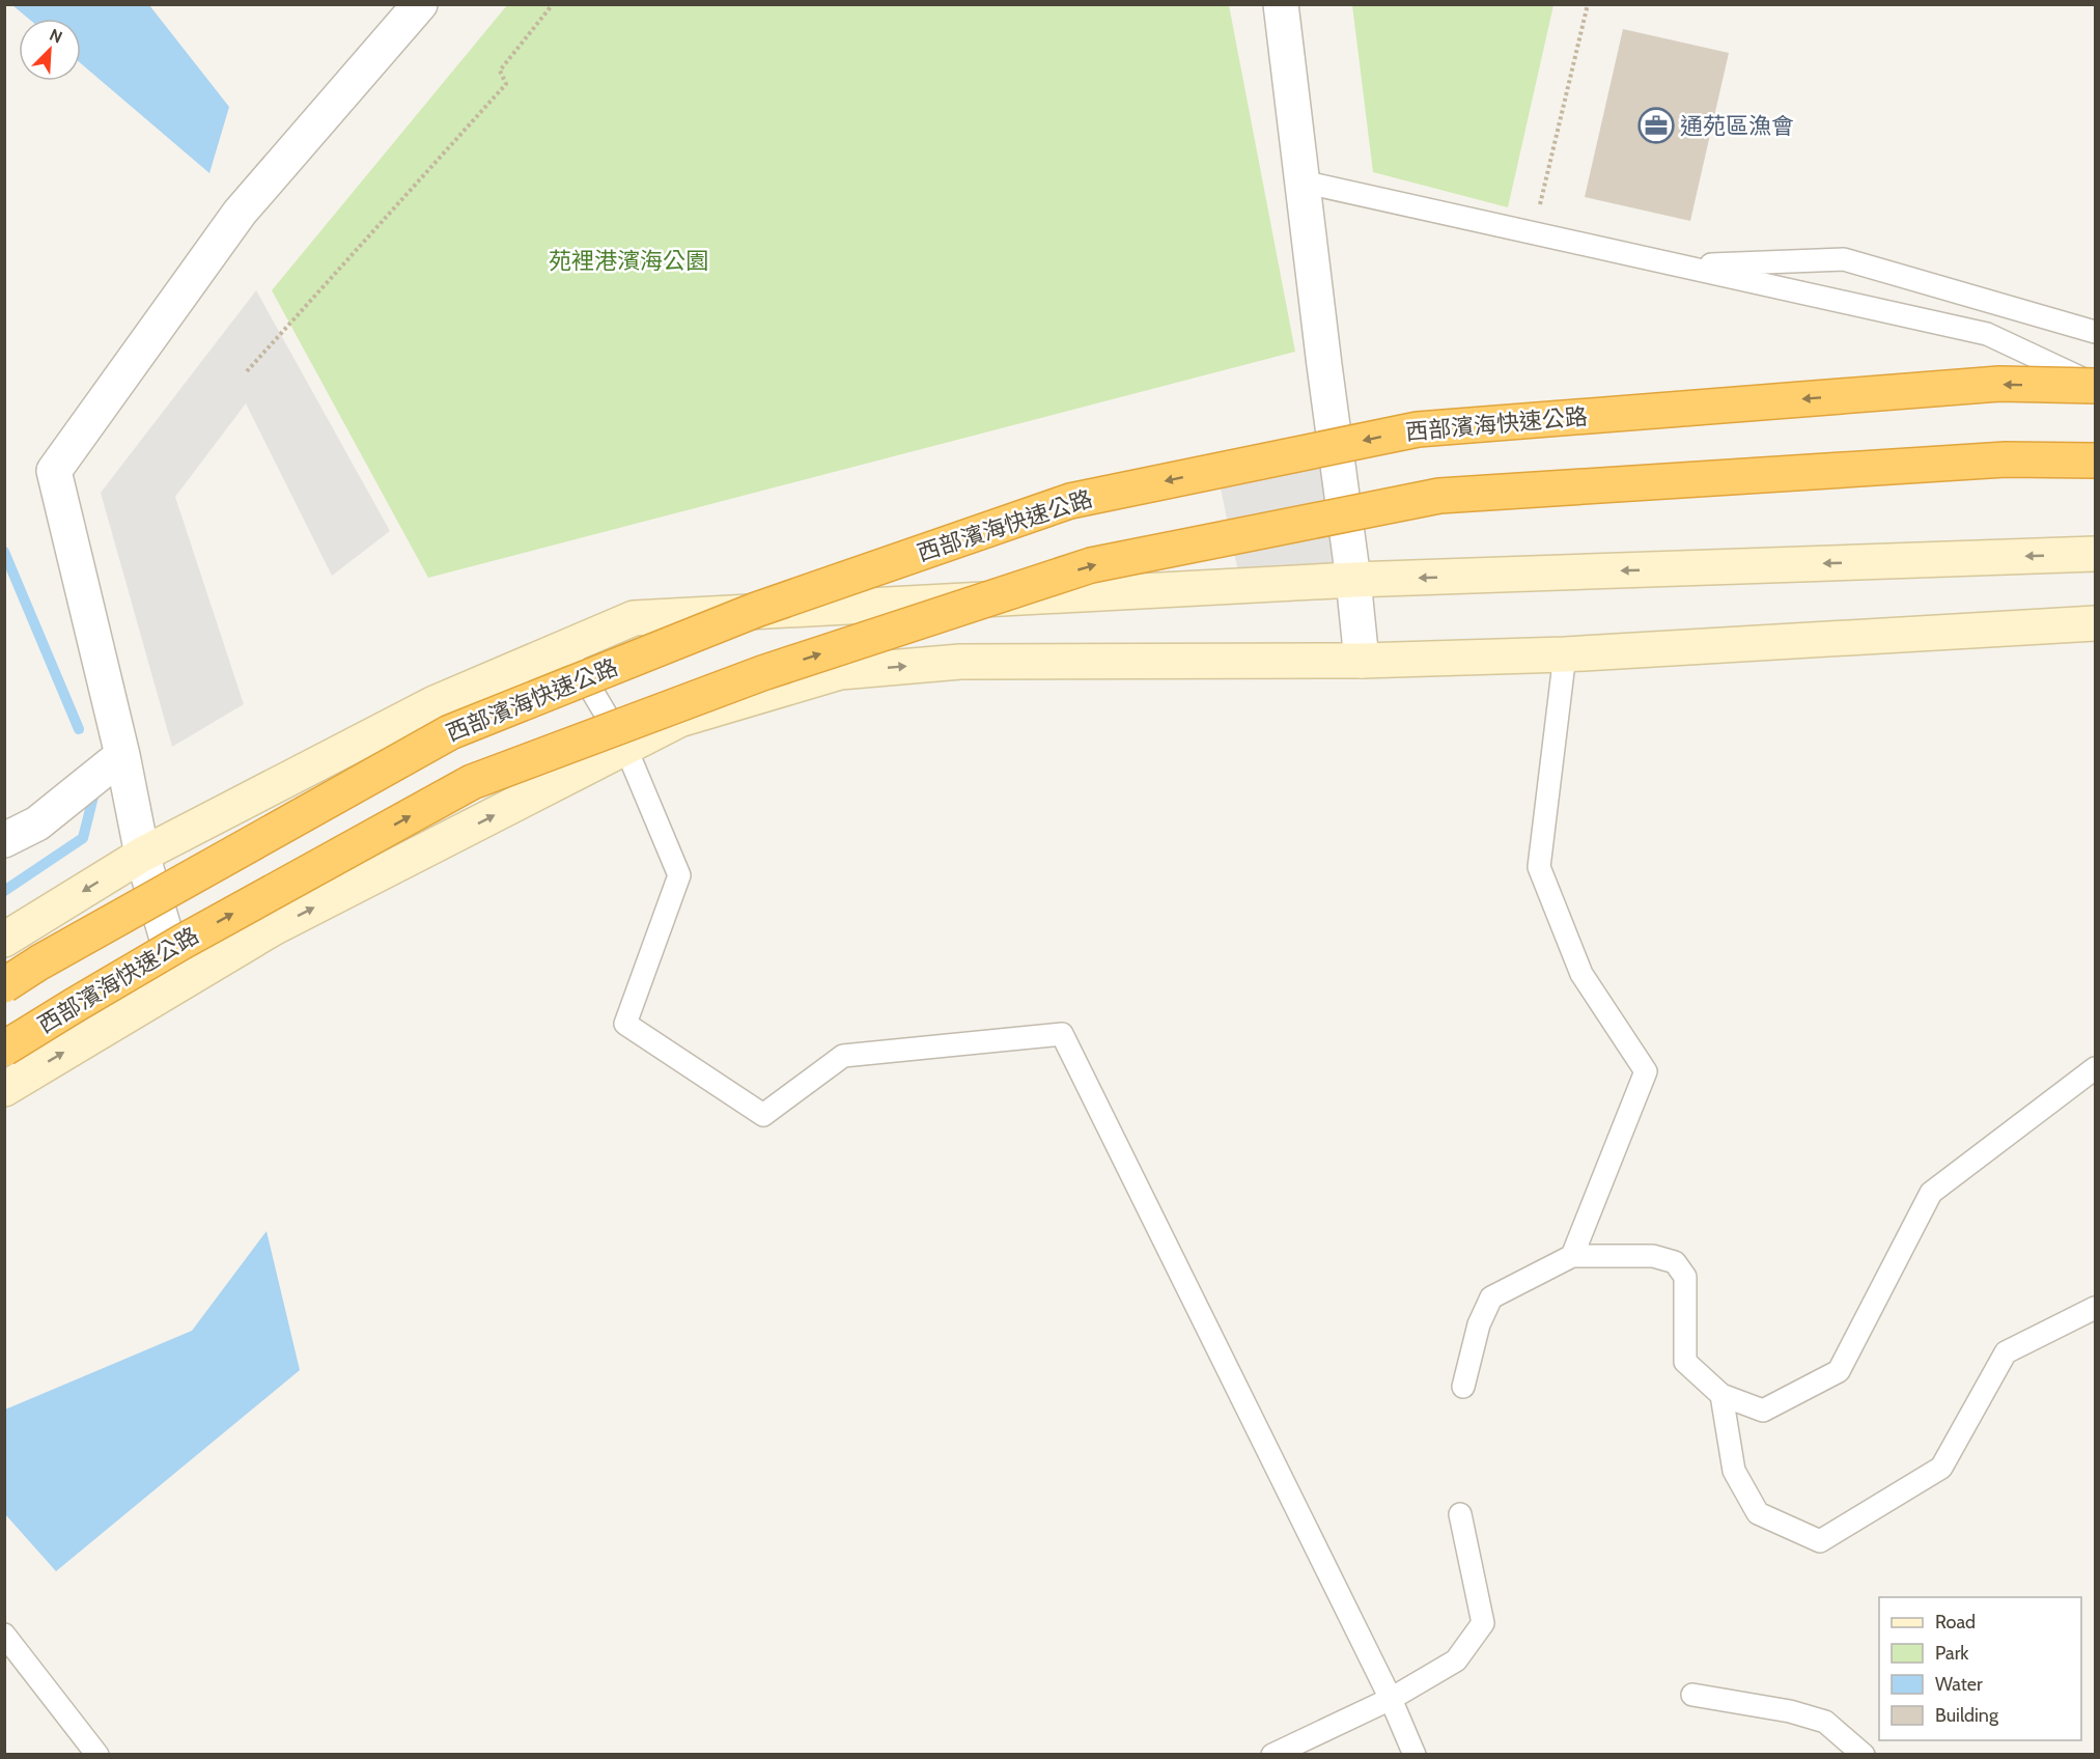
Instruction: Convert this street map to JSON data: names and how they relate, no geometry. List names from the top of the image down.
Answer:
{
  "streets": {
    "highway": ["西部濱海快速公路"]
  },
  "parks": ["苑裡港濱海公園"],
  "places": {
    "office": ["通苑區漁會"]
  },
  "legend": [
    "Road",
    "Park",
    "Water",
    "Building"
  ],
  "north": "top right"
}
